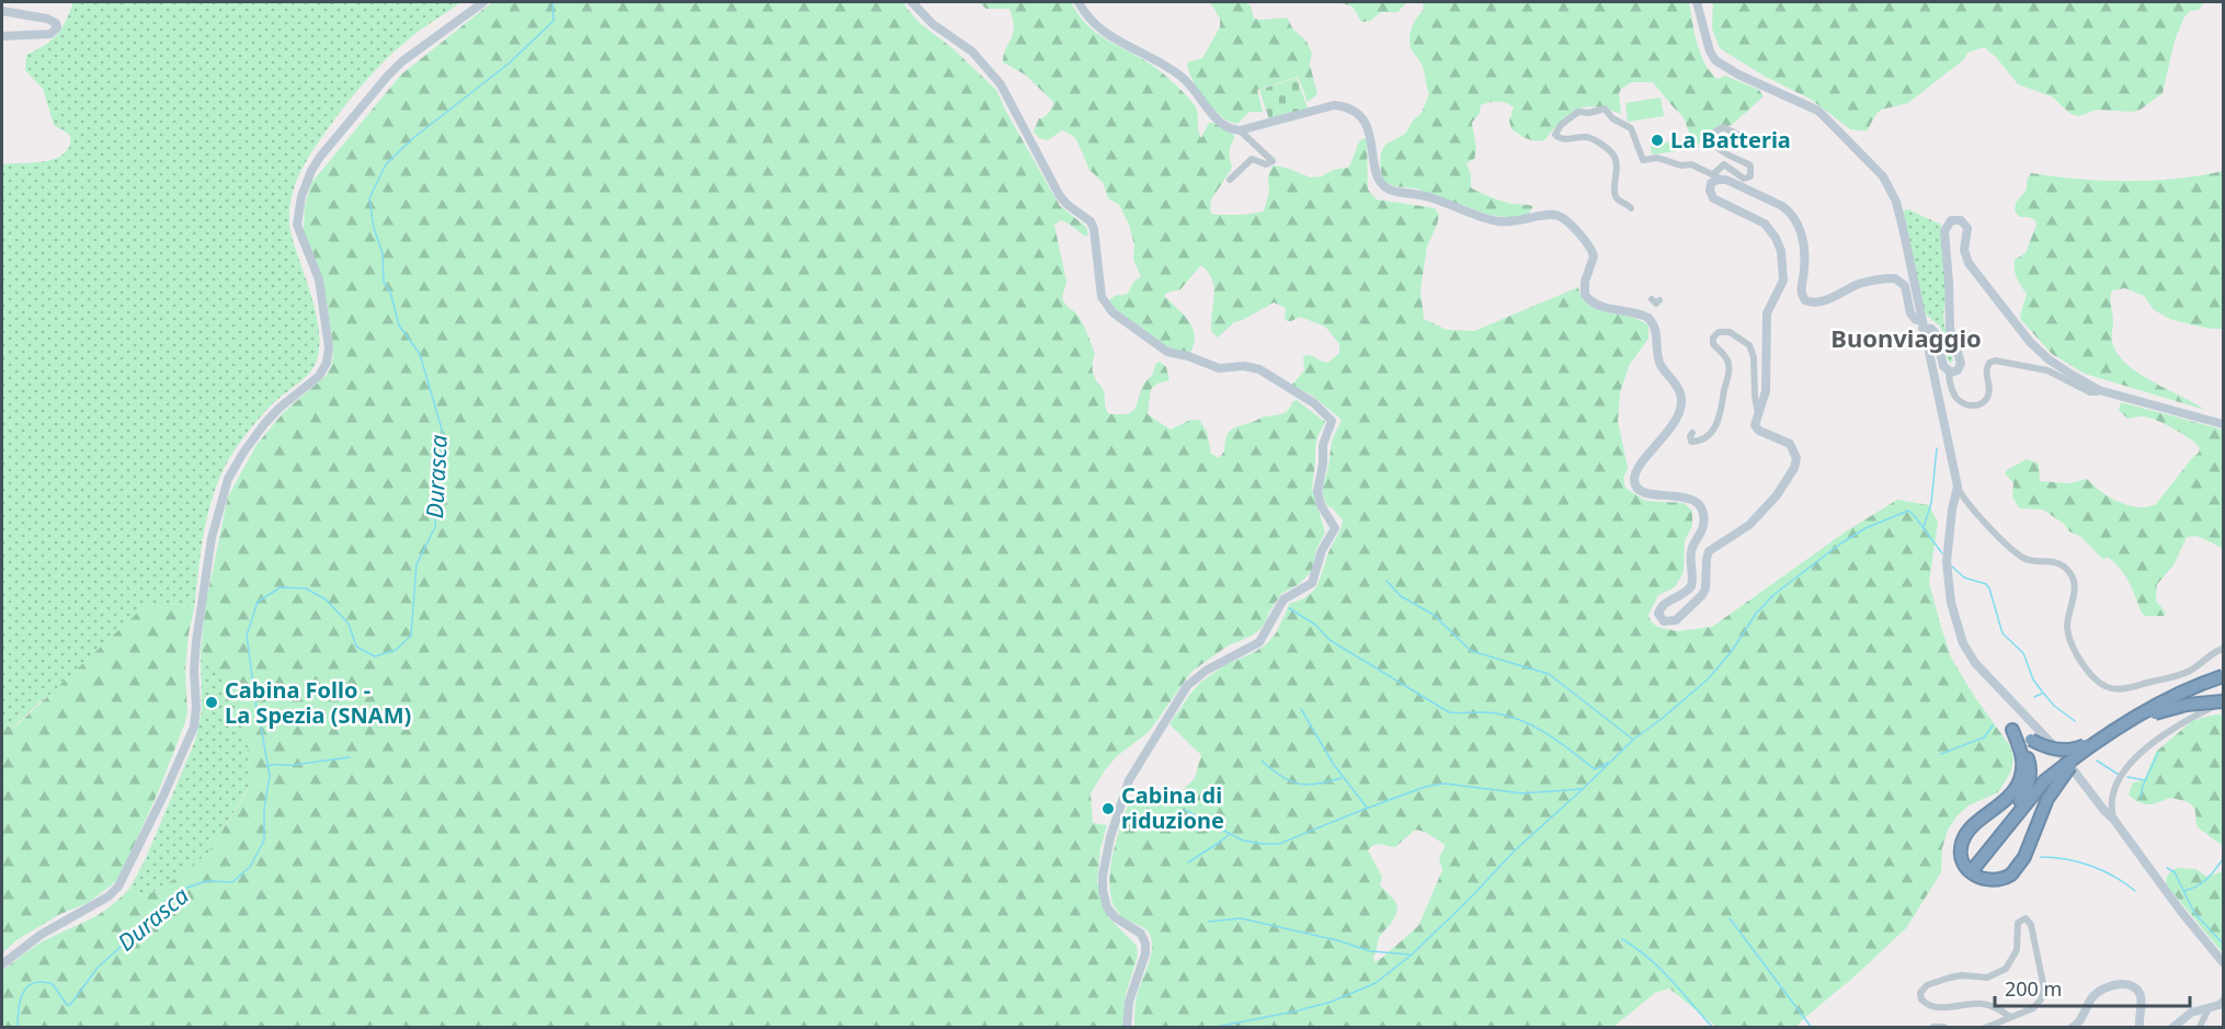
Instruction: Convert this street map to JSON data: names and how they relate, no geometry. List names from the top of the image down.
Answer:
{
  "districts": ["Buonviaggio"],
  "water": ["Durasca"],
  "places": ["La Batteria", "Cabina Follo - La Spezia (SNAM)", "Cabina di riduzione"],
  "scale_bar": "200 m"
}
